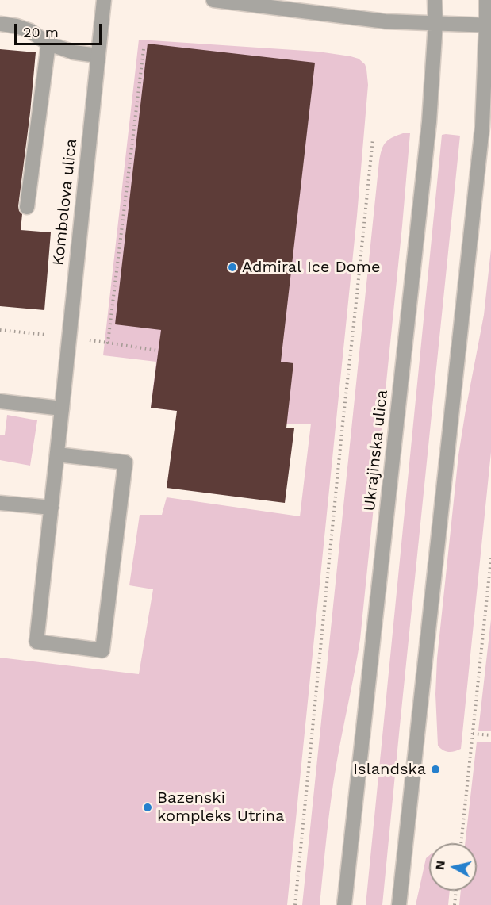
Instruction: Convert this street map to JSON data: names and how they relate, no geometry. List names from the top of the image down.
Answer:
{
  "streets": {
    "street": ["Kombolova ulica", "Ukrajinska ulica"]
  },
  "places": ["Admiral Ice Dome", "Islandska", "Bazenski kompleks Utrina"],
  "scale_bar": "20 m",
  "north": "left"
}
